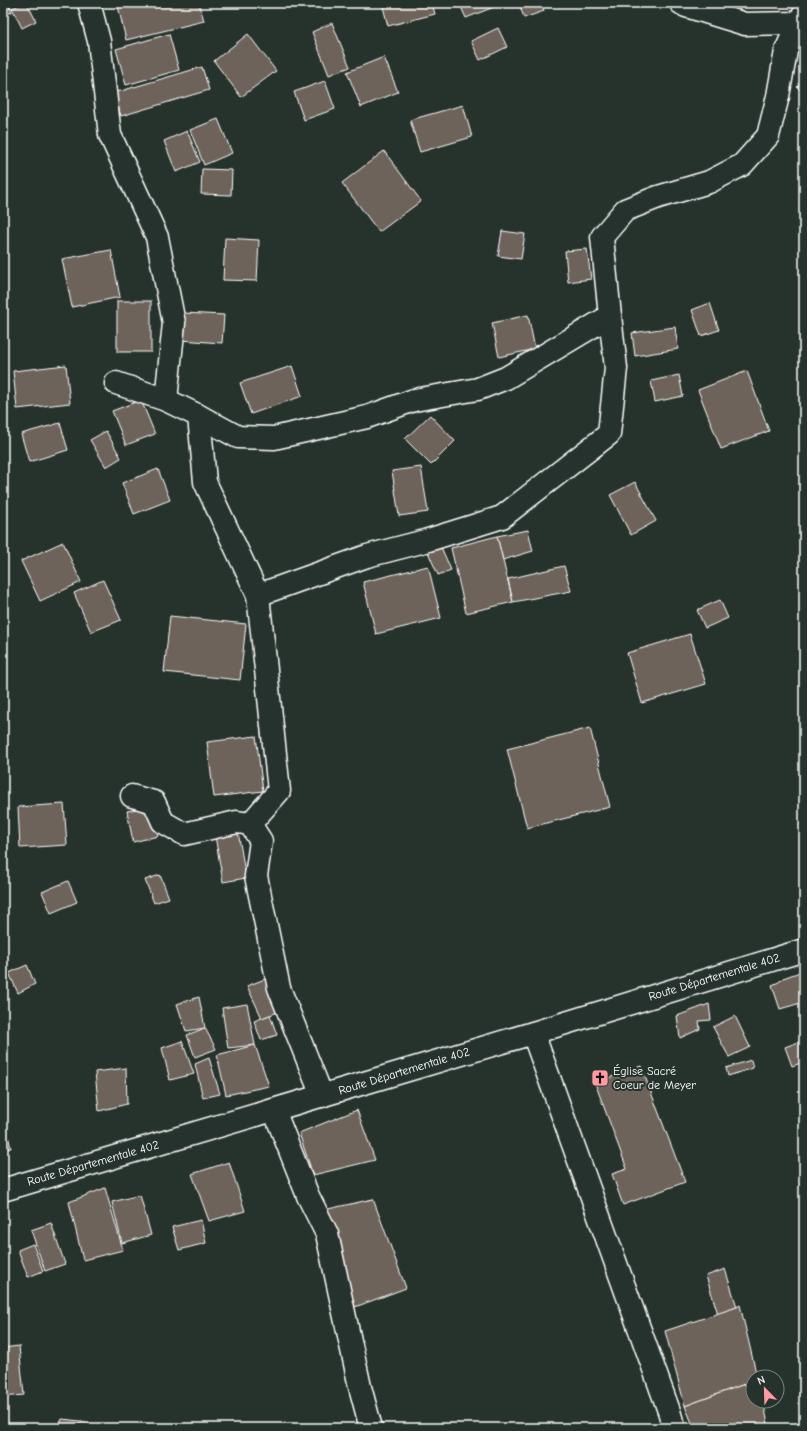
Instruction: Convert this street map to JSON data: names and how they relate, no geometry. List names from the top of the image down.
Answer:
{
  "streets": {
    "street": ["Route Départementale 402"]
  },
  "places": {
    "church": ["Église Sacré Coeur de Meyer"]
  },
  "north": "top left"
}
